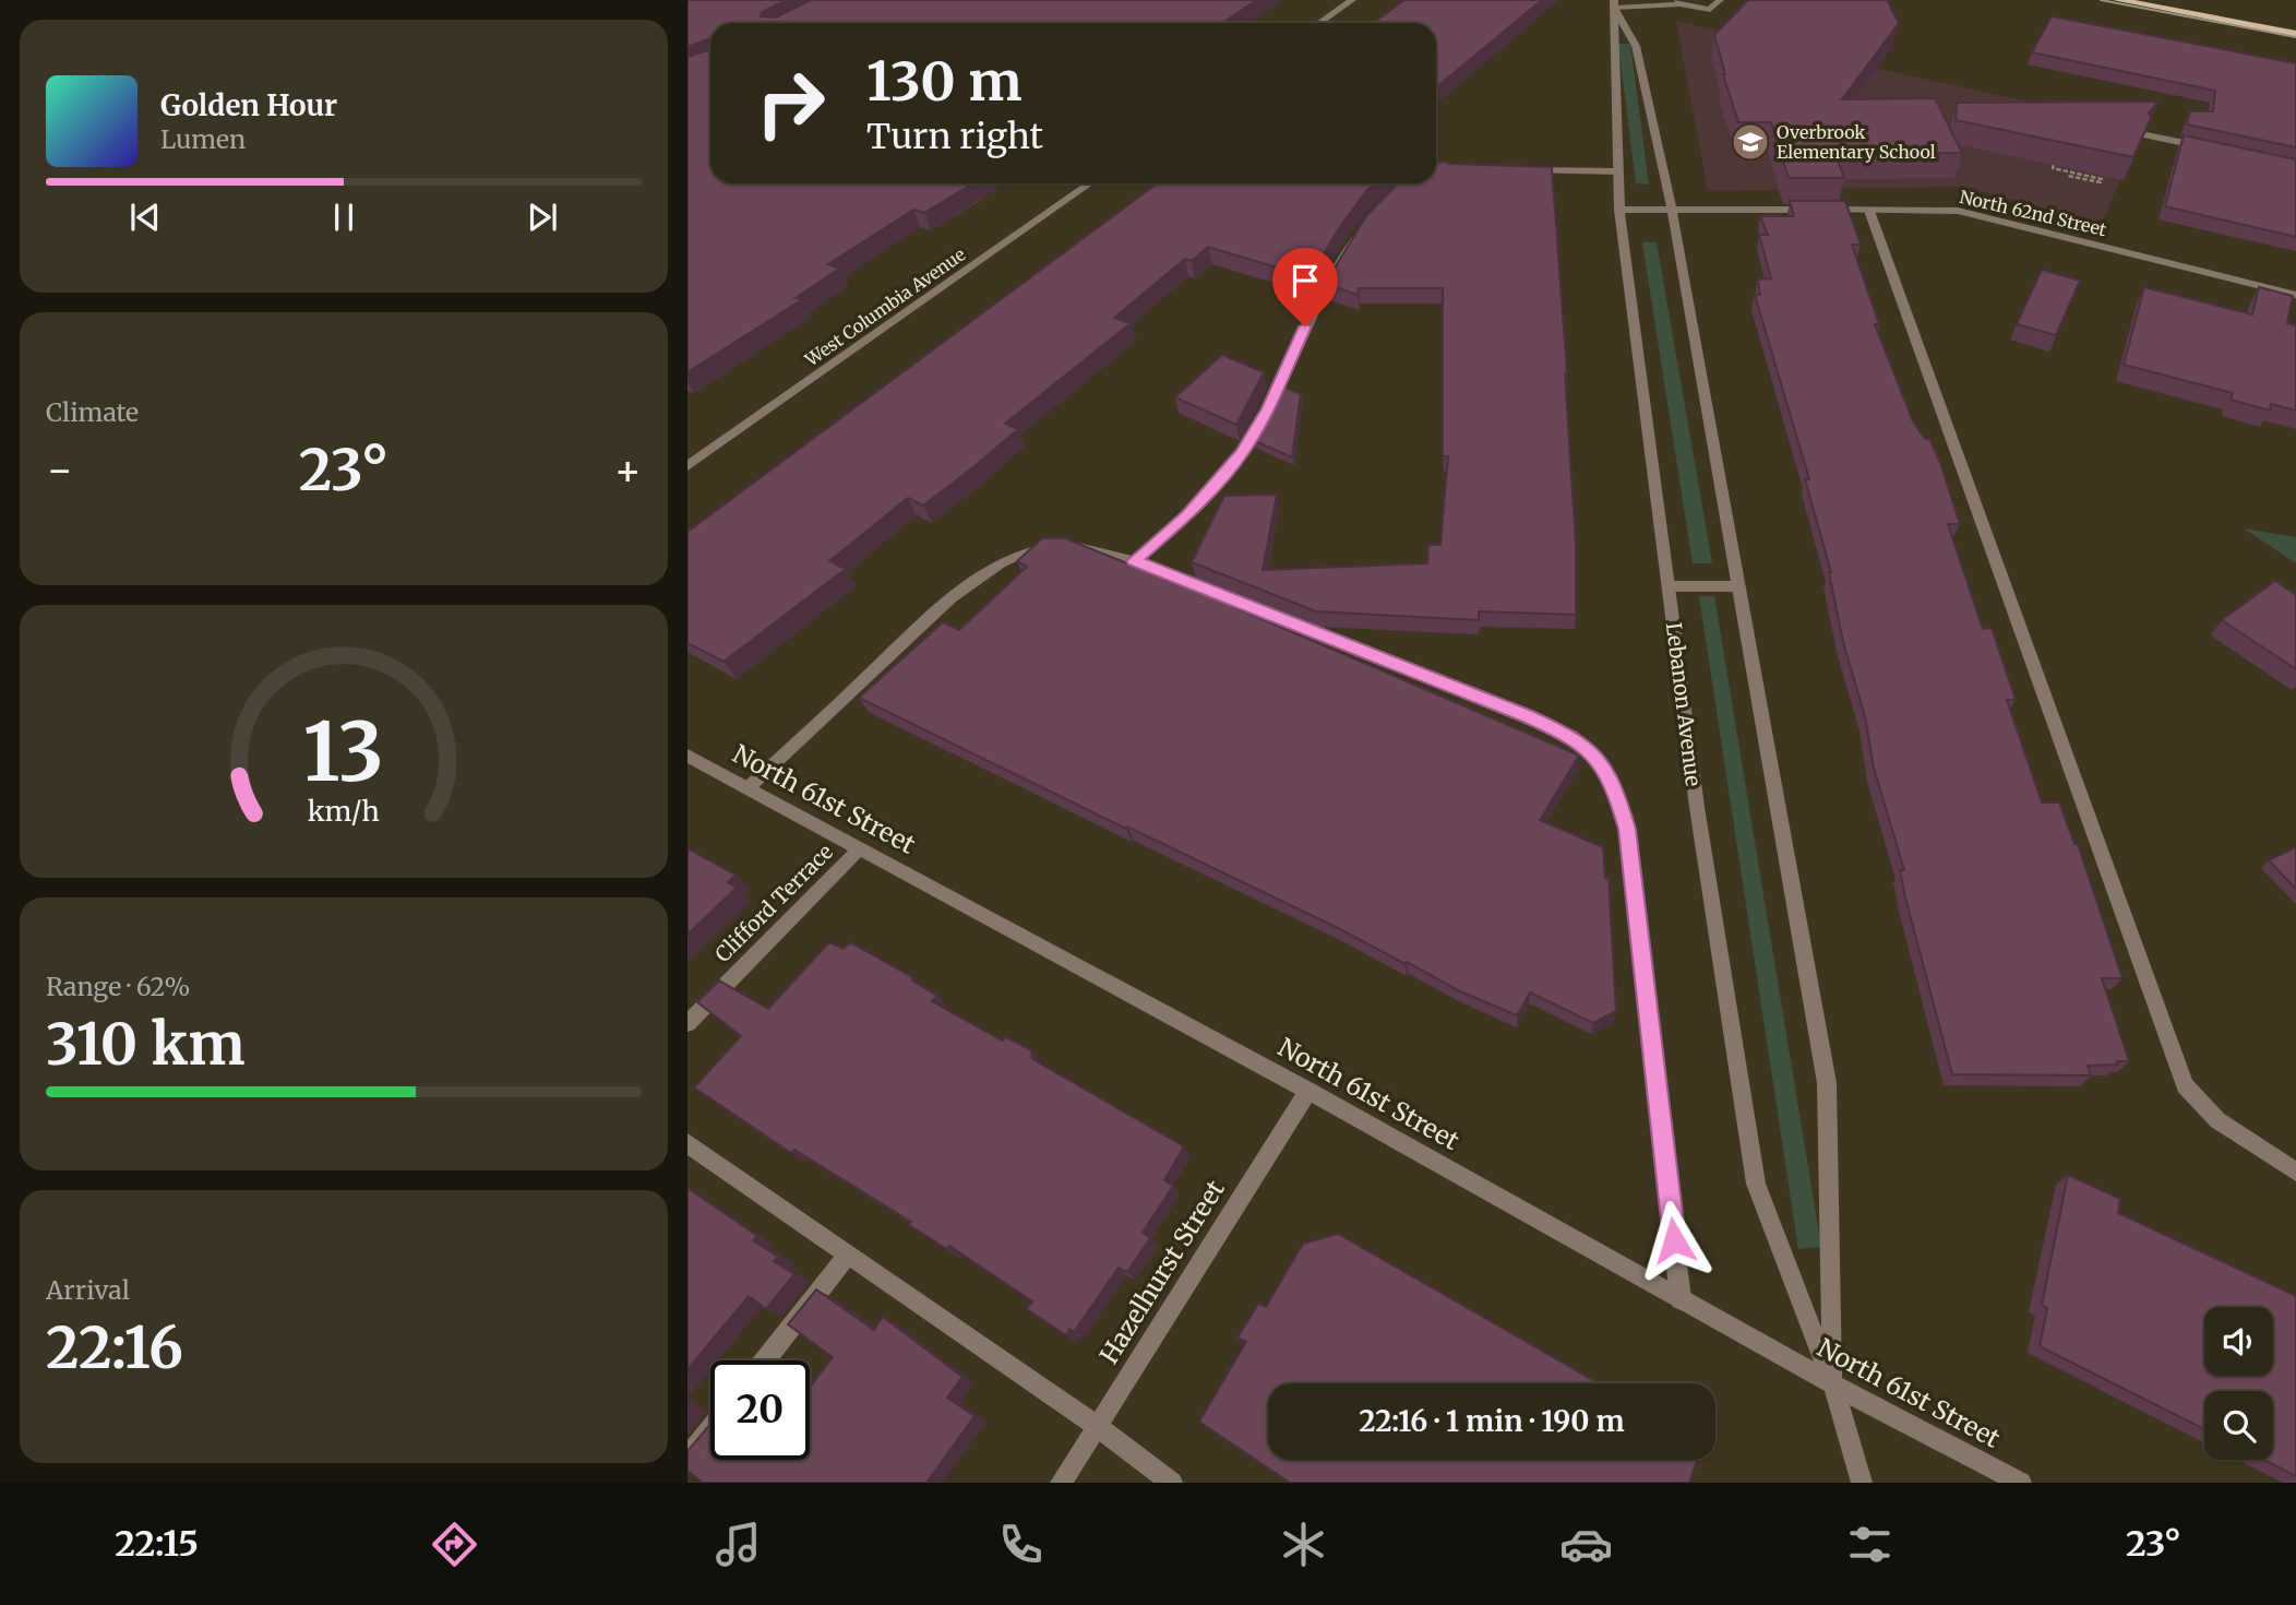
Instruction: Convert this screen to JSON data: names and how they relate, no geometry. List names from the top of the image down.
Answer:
{
  "streets": {
    "street": [
      "North 62nd Street",
      "West Columbia Avenue",
      "Lebanon Avenue",
      "North 61st Street",
      "Clifford Terrace",
      "Hazelhurst Street"
    ]
  },
  "crossings": [
    ["North 62nd Street", "Lebanon Avenue"],
    ["Lebanon Avenue", "North 61st Street"],
    ["North 61st Street", "Clifford Terrace"],
    ["North 61st Street", "Hazelhurst Street"]
  ],
  "places": {
    "school or university": ["Overbrook Elementary School"]
  },
  "page": {
    "turn": ["130 m", "Turn right"],
    "song": ["Golden Hour", "Lumen"],
    "tile": [
      "Climate",
      ["Range · 62%", "310 km"],
      ["Arrival", "22:16"]
    ],
    "heat": ["−", "23°", "+"],
    "limit": "20",
    "trip": "22:16 · 1 min · 190 m",
    "tabs": ["22:15", "23°"],
    "gauge": ["13", "km/h"]
  }
}
